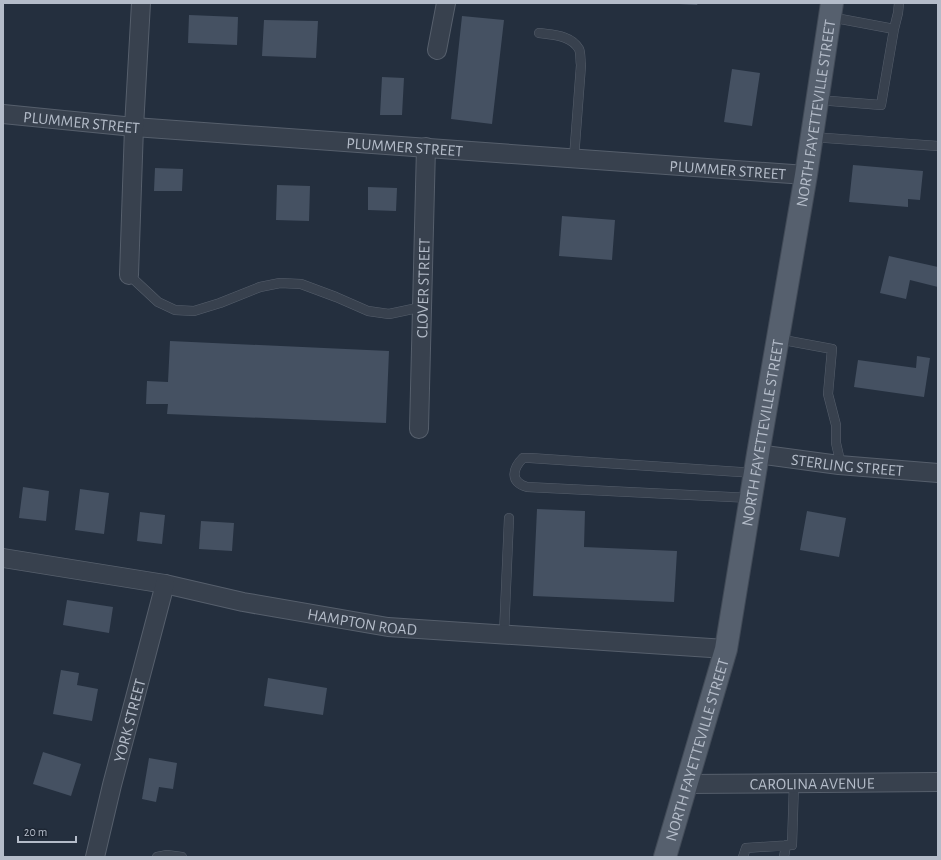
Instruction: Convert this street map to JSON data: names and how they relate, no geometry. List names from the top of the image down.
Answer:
{
  "streets": {
    "main road": ["NORTH FAYETTEVILLE STREET"],
    "street": [
      "PLUMMER STREET",
      "CLOVER STREET",
      "STERLING STREET",
      "HAMPTON ROAD",
      "YORK STREET",
      "CAROLINA AVENUE"
    ]
  },
  "crossings": [
    ["NORTH FAYETTEVILLE STREET", "PLUMMER STREET"],
    ["NORTH FAYETTEVILLE STREET", "STERLING STREET"],
    ["NORTH FAYETTEVILLE STREET", "HAMPTON ROAD"],
    ["NORTH FAYETTEVILLE STREET", "CAROLINA AVENUE"],
    ["PLUMMER STREET", "CLOVER STREET"],
    ["HAMPTON ROAD", "YORK STREET"]
  ],
  "scale_bar": "20 m"
}
